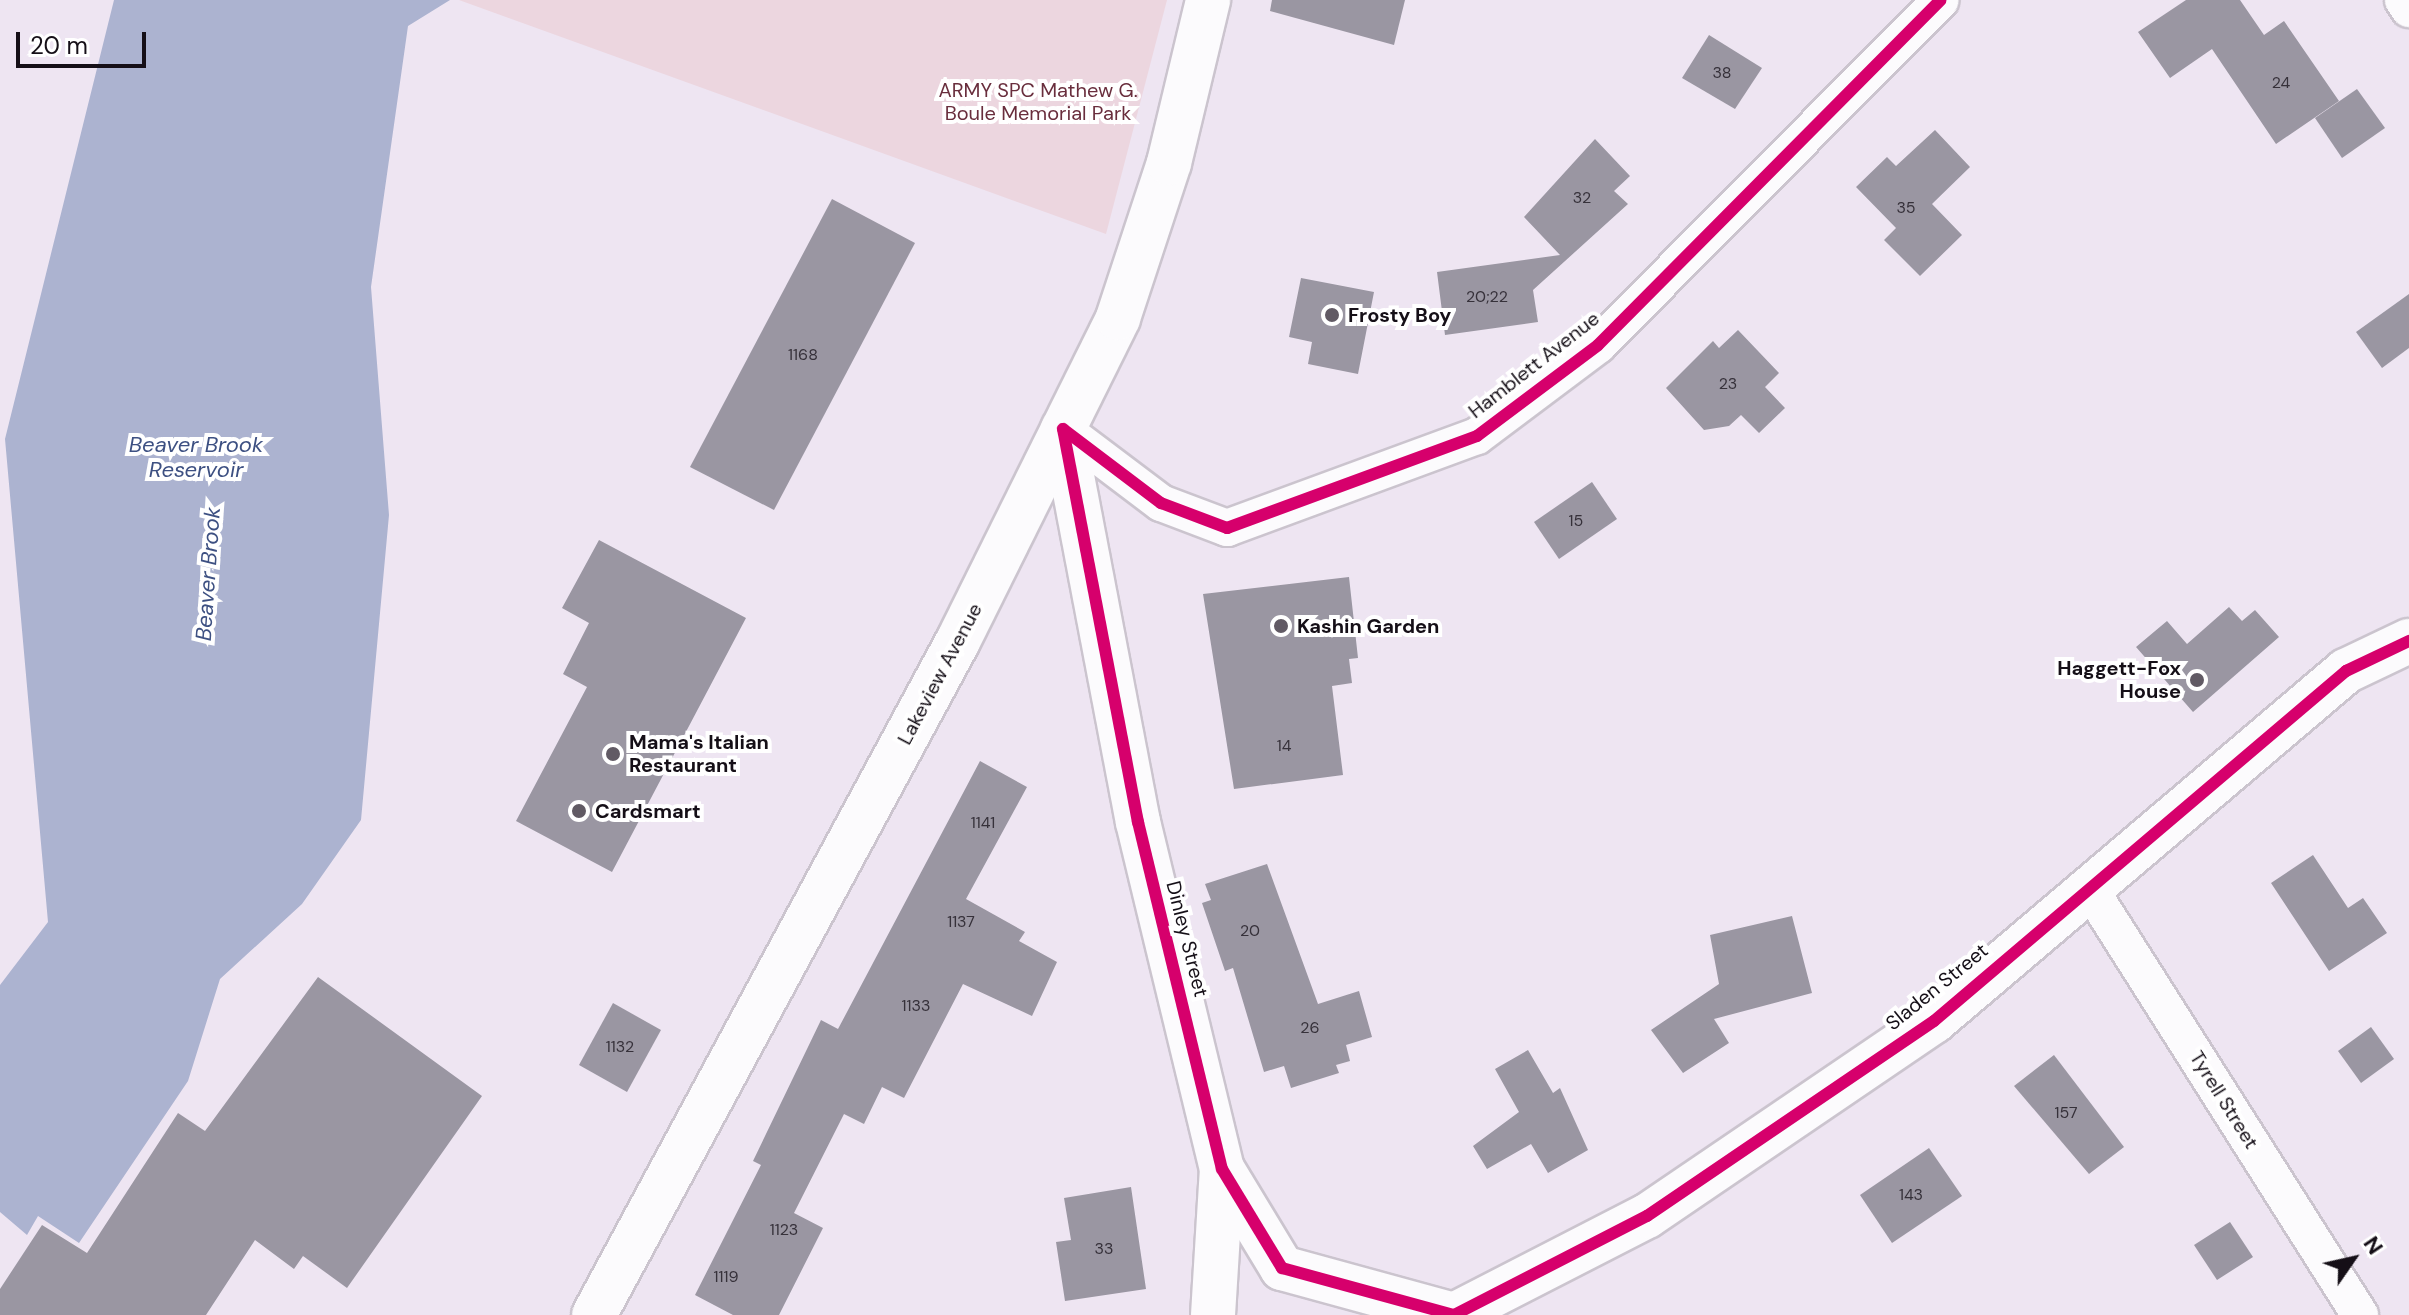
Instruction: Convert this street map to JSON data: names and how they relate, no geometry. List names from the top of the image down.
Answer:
{
  "streets": {
    "street": [
      "Hamblett Avenue",
      "Lakeview Avenue",
      "Dinley Street",
      "Sladen Street",
      "Tyrell Street"
    ]
  },
  "crossings": [
    ["Hamblett Avenue", "Lakeview Avenue"],
    ["Hamblett Avenue", "Dinley Street"],
    ["Lakeview Avenue", "Dinley Street"],
    ["Dinley Street", "Sladen Street"],
    ["Sladen Street", "Tyrell Street"]
  ],
  "water": ["Beaver Brook Reservoir", "Beaver Brook"],
  "parks": ["ARMY SPC Mathew G. Boule Memorial Park"],
  "places": [
    "Frosty Boy",
    "Kashin Garden",
    "Haggett-Fox House",
    "Mama's Italian Restaurant",
    "Cardsmart"
  ],
  "house_numbers": [
    "38",
    "24",
    "32",
    "35",
    "20;22",
    "1168",
    "23",
    "15",
    "14",
    "1141",
    "1137",
    "20",
    "1133",
    "26",
    "1132",
    "157",
    "143",
    "1123",
    "33",
    "1119"
  ],
  "scale_bar": "20 m",
  "north": "top right"
}
